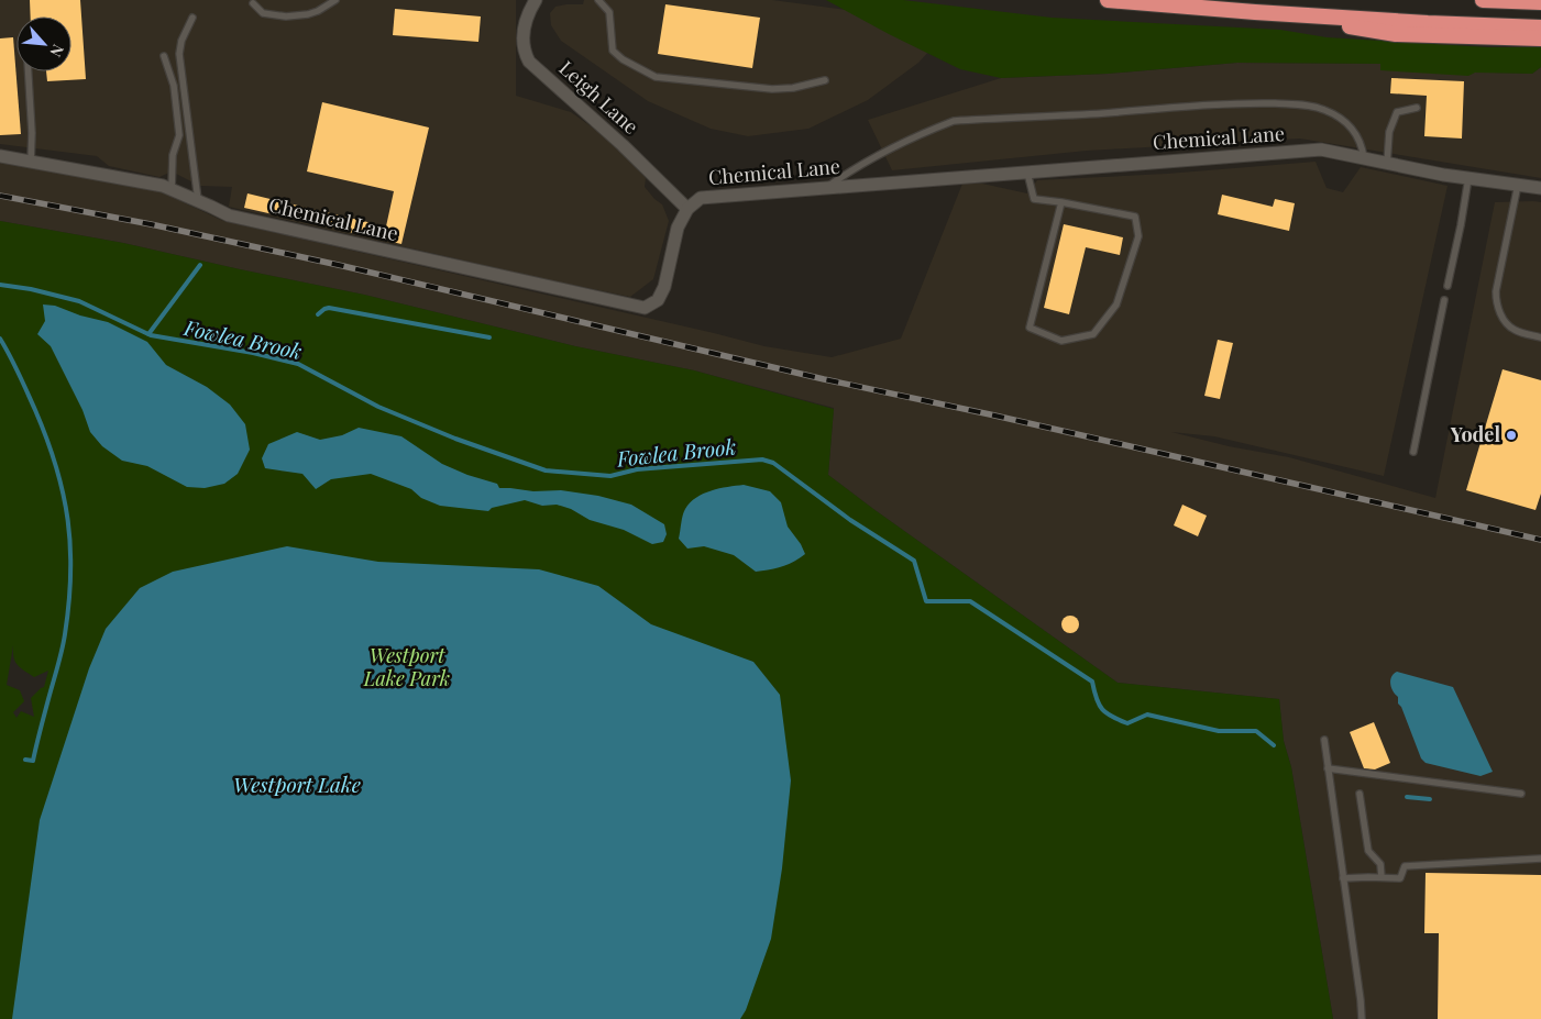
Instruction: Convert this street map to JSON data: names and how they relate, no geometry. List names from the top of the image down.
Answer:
{
  "streets": {
    "street": ["Leigh Lane", "Chemical Lane"]
  },
  "crossings": [
    ["Leigh Lane", "Chemical Lane"]
  ],
  "water": ["Fowlea Brook", "Westport Lake"],
  "parks": ["Westport Lake Park"],
  "places": ["Yodel"],
  "north": "bottom right"
}
